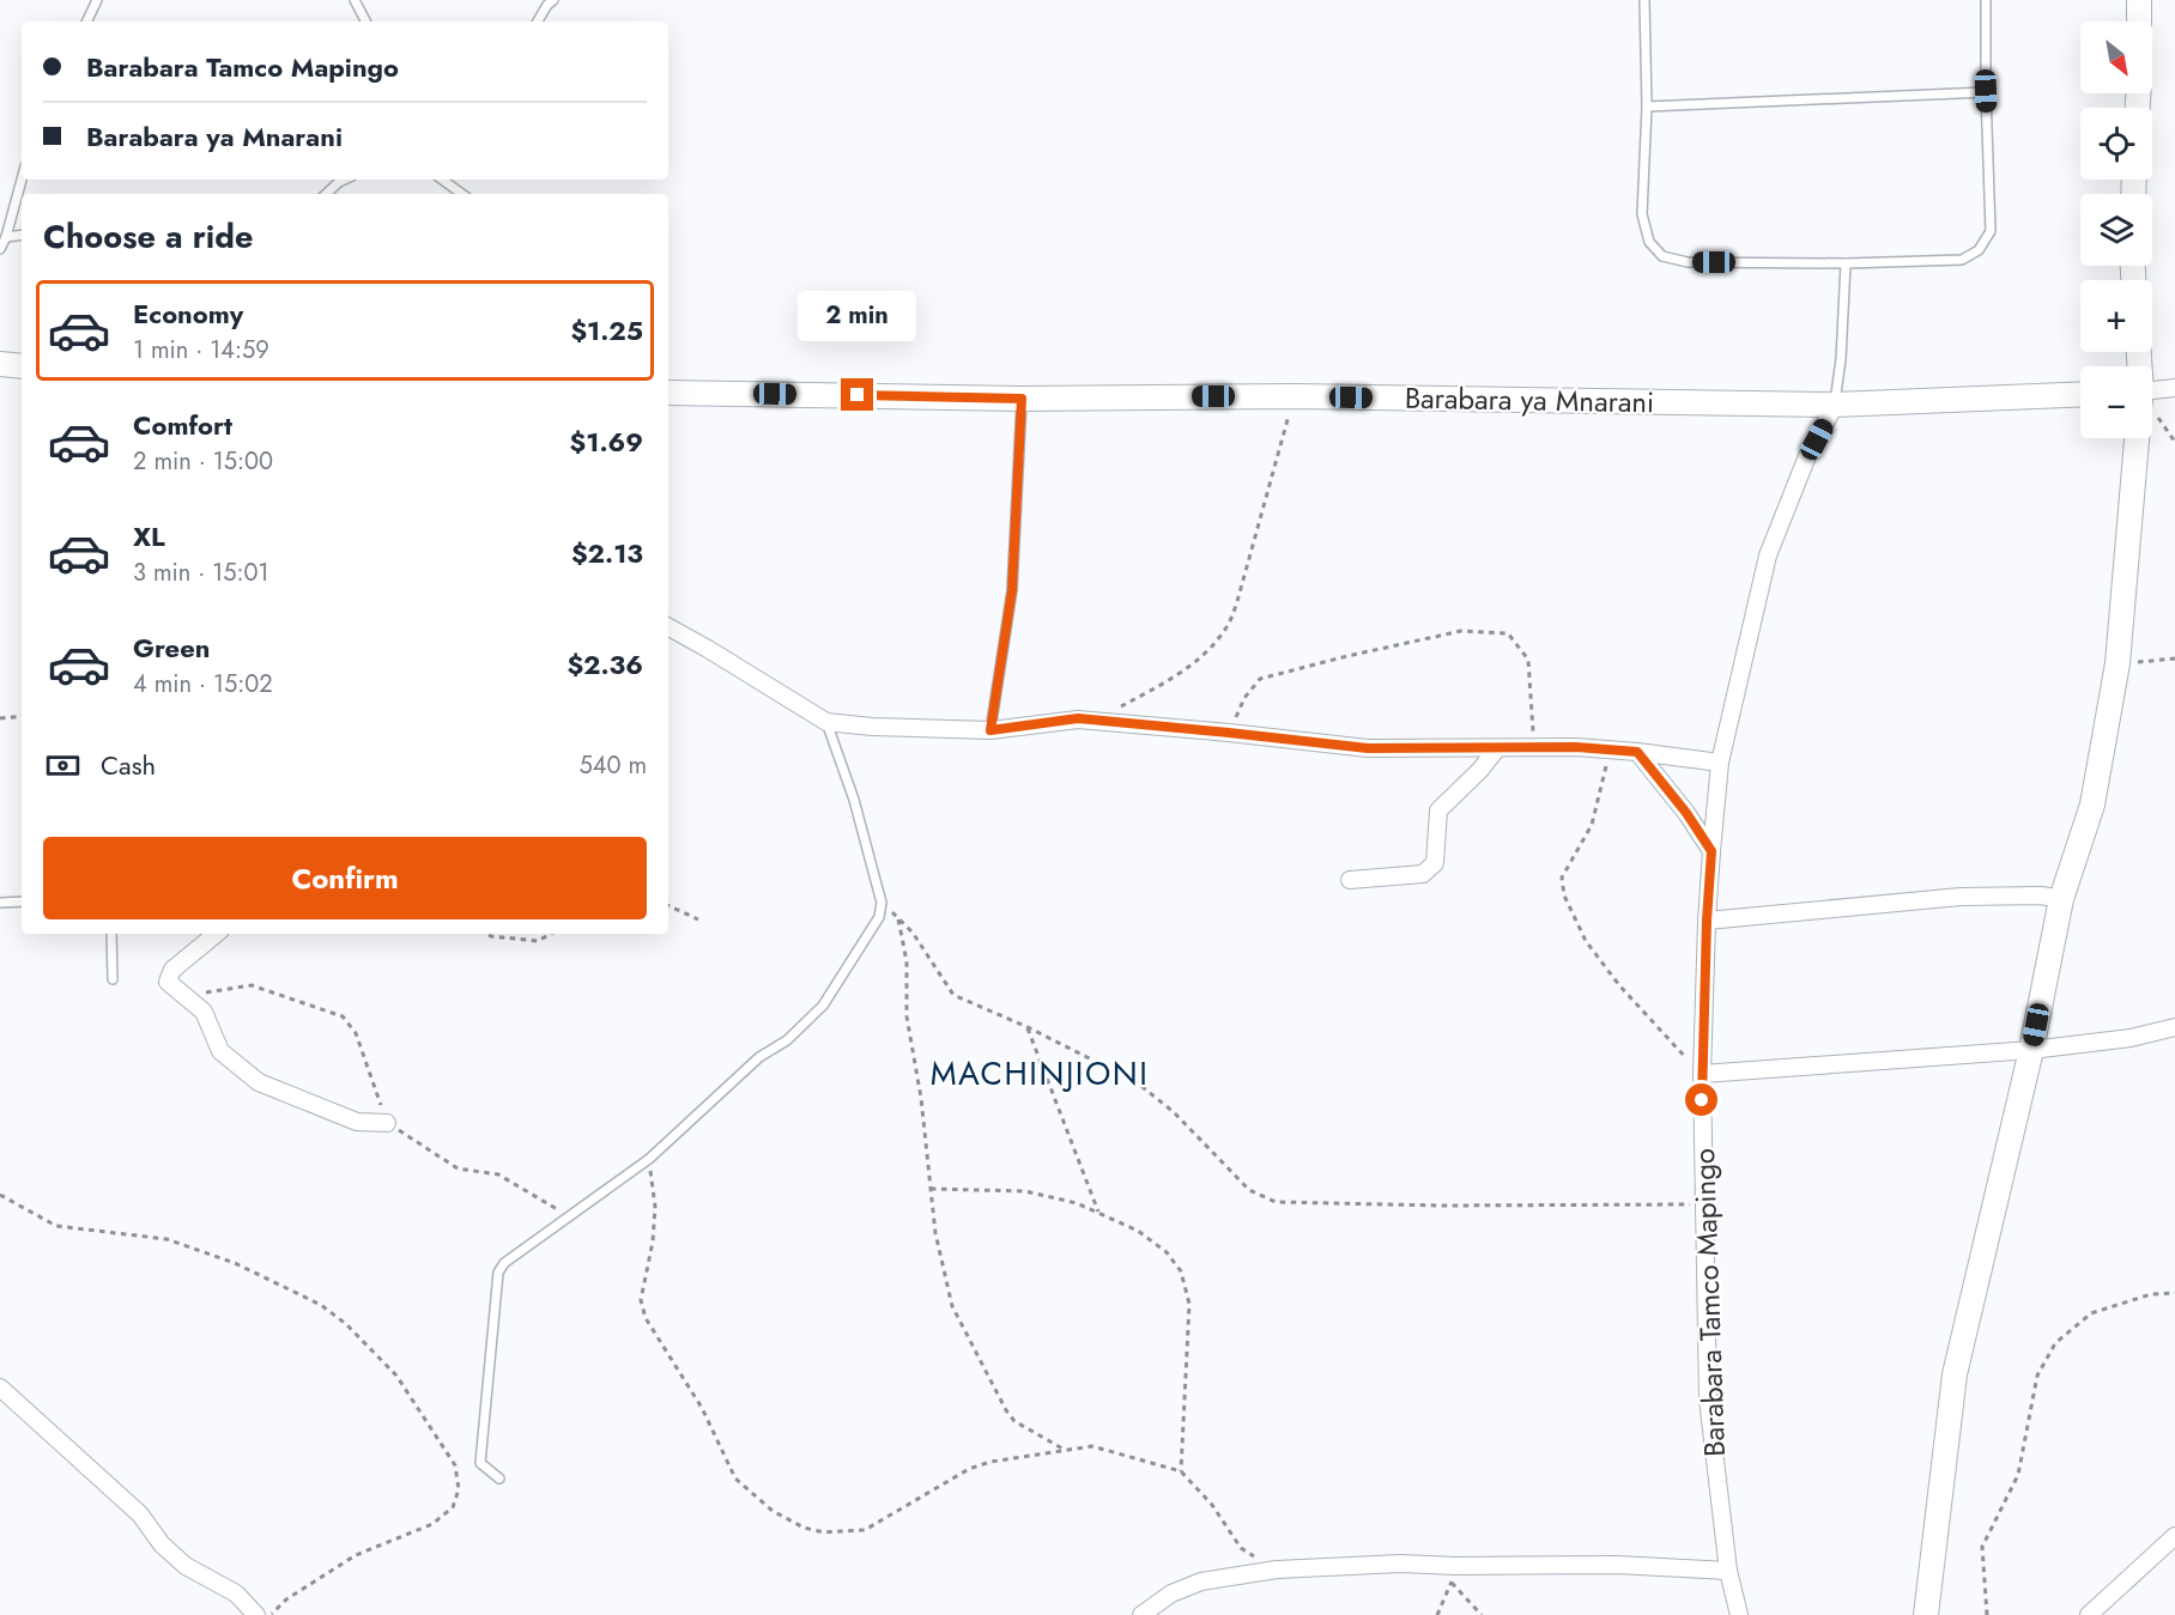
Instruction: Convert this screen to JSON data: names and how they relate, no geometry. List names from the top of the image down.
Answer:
{
  "streets": {
    "street": ["Barabara ya Mnarani", "Barabara Tamco Mapingo"]
  },
  "crossings": [
    ["Barabara ya Mnarani", "Barabara Tamco Mapingo"]
  ],
  "districts": ["MACHINJIONI"],
  "north": "bottom right",
  "page": {
    "map_buttons": ["+", "−"],
    "banner": ["Barabara Tamco Mapingo", "Barabara ya Mnarani"],
    "heading": "Choose a ride",
    "list": [
      {
        "name": "Economy",
        "note": "1 min · 14:59",
        "value": "$1.25"
      },
      {
        "name": "Comfort",
        "note": "2 min · 15:00",
        "value": "$1.69"
      },
      {
        "name": "XL",
        "note": "3 min · 15:01",
        "value": "$2.13"
      },
      {
        "name": "Green",
        "note": "4 min · 15:02",
        "value": "$2.36"
      }
    ],
    "bubble": "2 min",
    "pay": ["Cash", "540 m"],
    "buttons": "Confirm"
  }
}
